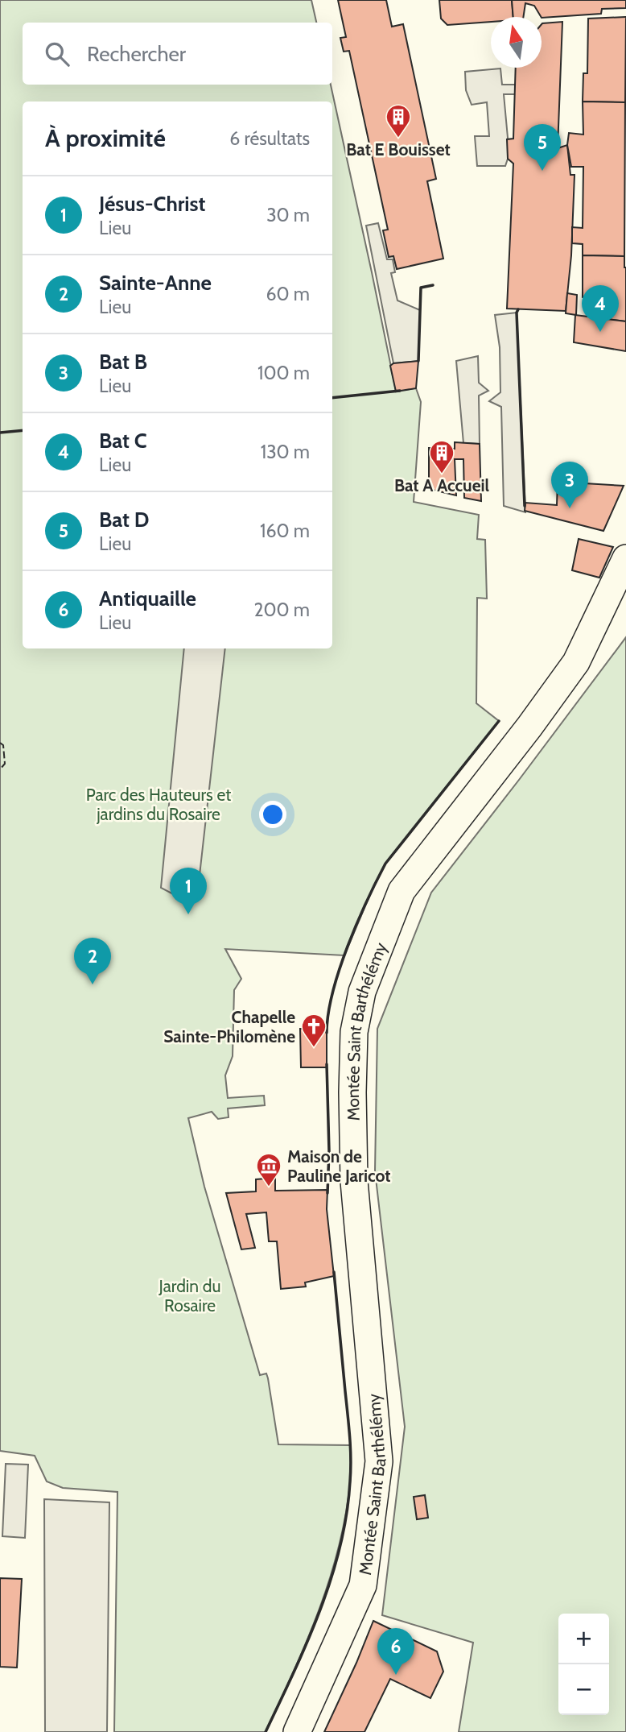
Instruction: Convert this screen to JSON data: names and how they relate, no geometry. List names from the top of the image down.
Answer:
{
  "streets": {
    "street": ["Montée Saint Barthélémy"]
  },
  "parks": ["Parc des Hauteurs et jardins du Rosaire", "Jardin du Rosaire"],
  "places": {
    "building": ["Bat E Bouisset", "Bat A Accueil"],
    "church": ["Chapelle Sainte-Philomène"],
    "museum": ["Maison de Pauline Jaricot"]
  },
  "north": "top",
  "page": {
    "search": "Rechercher",
    "heading": ["À proximité", "6 résultats"],
    "pins": [
      "5",
      "4",
      "3",
      "1",
      "2",
      "6"
    ],
    "list": [
      {
        "mark": "1",
        "name": "Jésus-Christ",
        "note": "Lieu",
        "value": "30 m"
      },
      {
        "mark": "2",
        "name": "Sainte-Anne",
        "note": "Lieu",
        "value": "60 m"
      },
      {
        "mark": "3",
        "name": "Bat B",
        "note": "Lieu",
        "value": "100 m"
      },
      {
        "mark": "4",
        "name": "Bat C",
        "note": "Lieu",
        "value": "130 m"
      },
      {
        "mark": "5",
        "name": "Bat D",
        "note": "Lieu",
        "value": "160 m"
      },
      {
        "mark": "6",
        "name": "Antiquaille",
        "note": "Lieu",
        "value": "200 m"
      }
    ],
    "map_buttons": ["+", "−"]
  }
}
